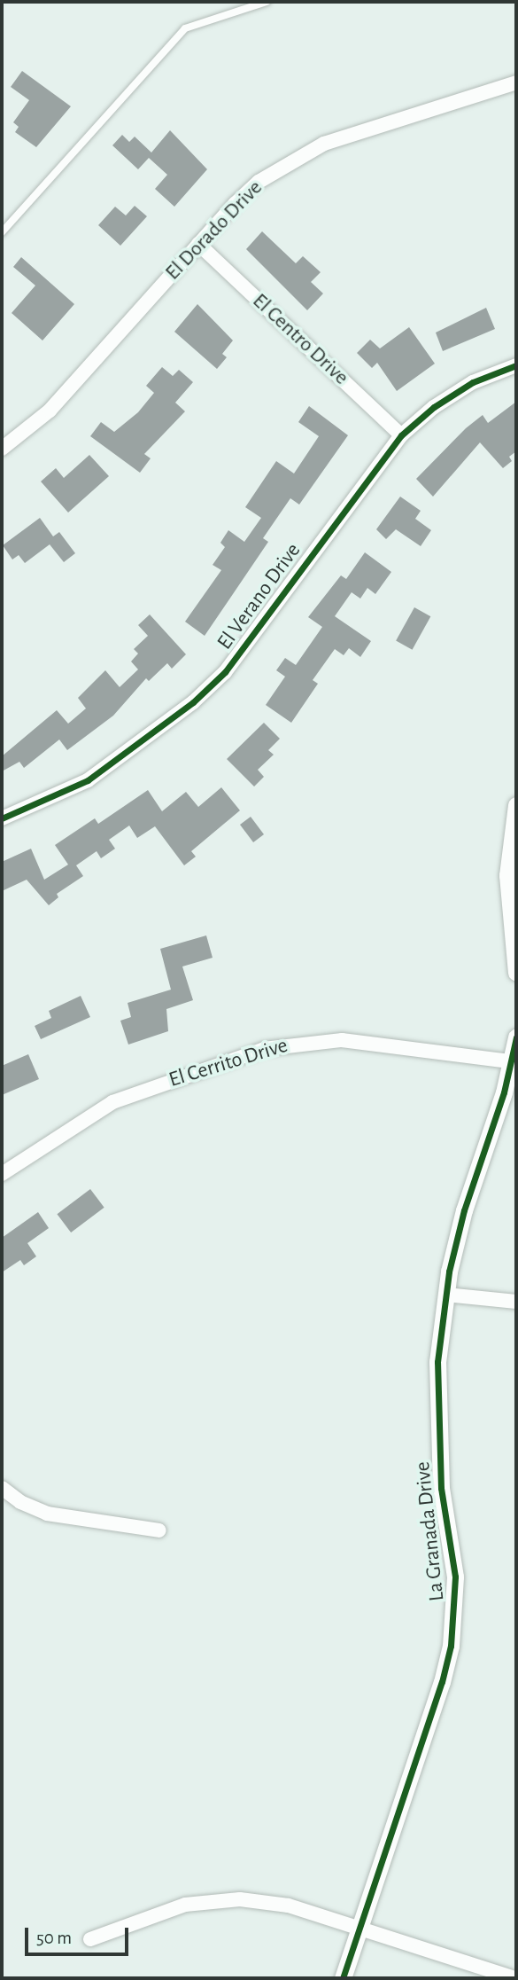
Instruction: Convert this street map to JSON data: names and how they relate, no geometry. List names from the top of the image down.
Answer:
{
  "streets": {
    "street": [
      "El Dorado Drive",
      "El Centro Drive",
      "El Verano Drive",
      "El Cerrito Drive",
      "La Granada Drive"
    ]
  },
  "crossings": [
    ["El Dorado Drive", "El Centro Drive"],
    ["El Centro Drive", "El Verano Drive"],
    ["El Cerrito Drive", "La Granada Drive"]
  ],
  "scale_bar": "50 m"
}
